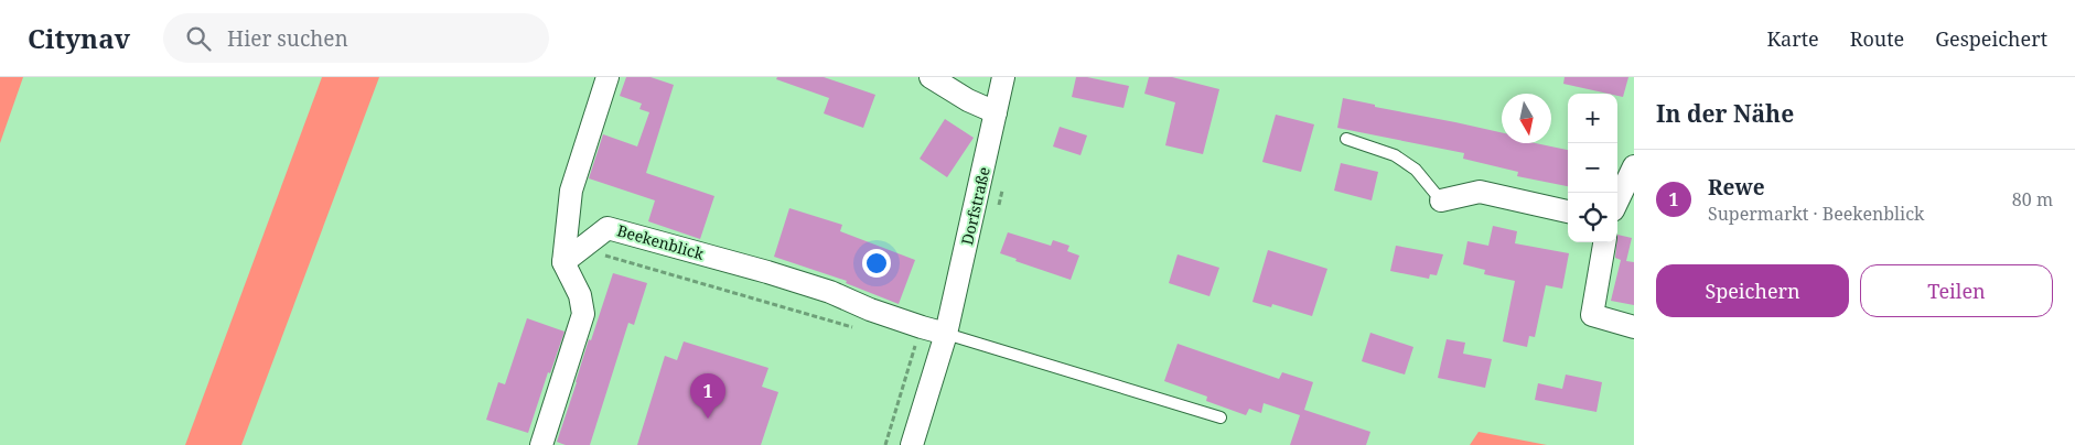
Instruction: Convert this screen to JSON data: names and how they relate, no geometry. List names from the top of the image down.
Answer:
{
  "streets": {
    "street": ["Dorfstraße", "Beekenblick"]
  },
  "crossings": [
    ["Dorfstraße", "Beekenblick"]
  ],
  "north": "bottom",
  "page": {
    "header": "Citynav",
    "search": "Hier suchen",
    "nav": ["Karte", "Route", "Gespeichert"],
    "heading": "In der Nähe",
    "map_buttons": ["+", "−"],
    "list": [
      {
        "mark": "1",
        "name": "Rewe",
        "note": "Supermarkt · Beekenblick",
        "value": "80 m"
      }
    ],
    "buttons": ["Speichern", "Teilen"],
    "pins": "1"
  }
}
